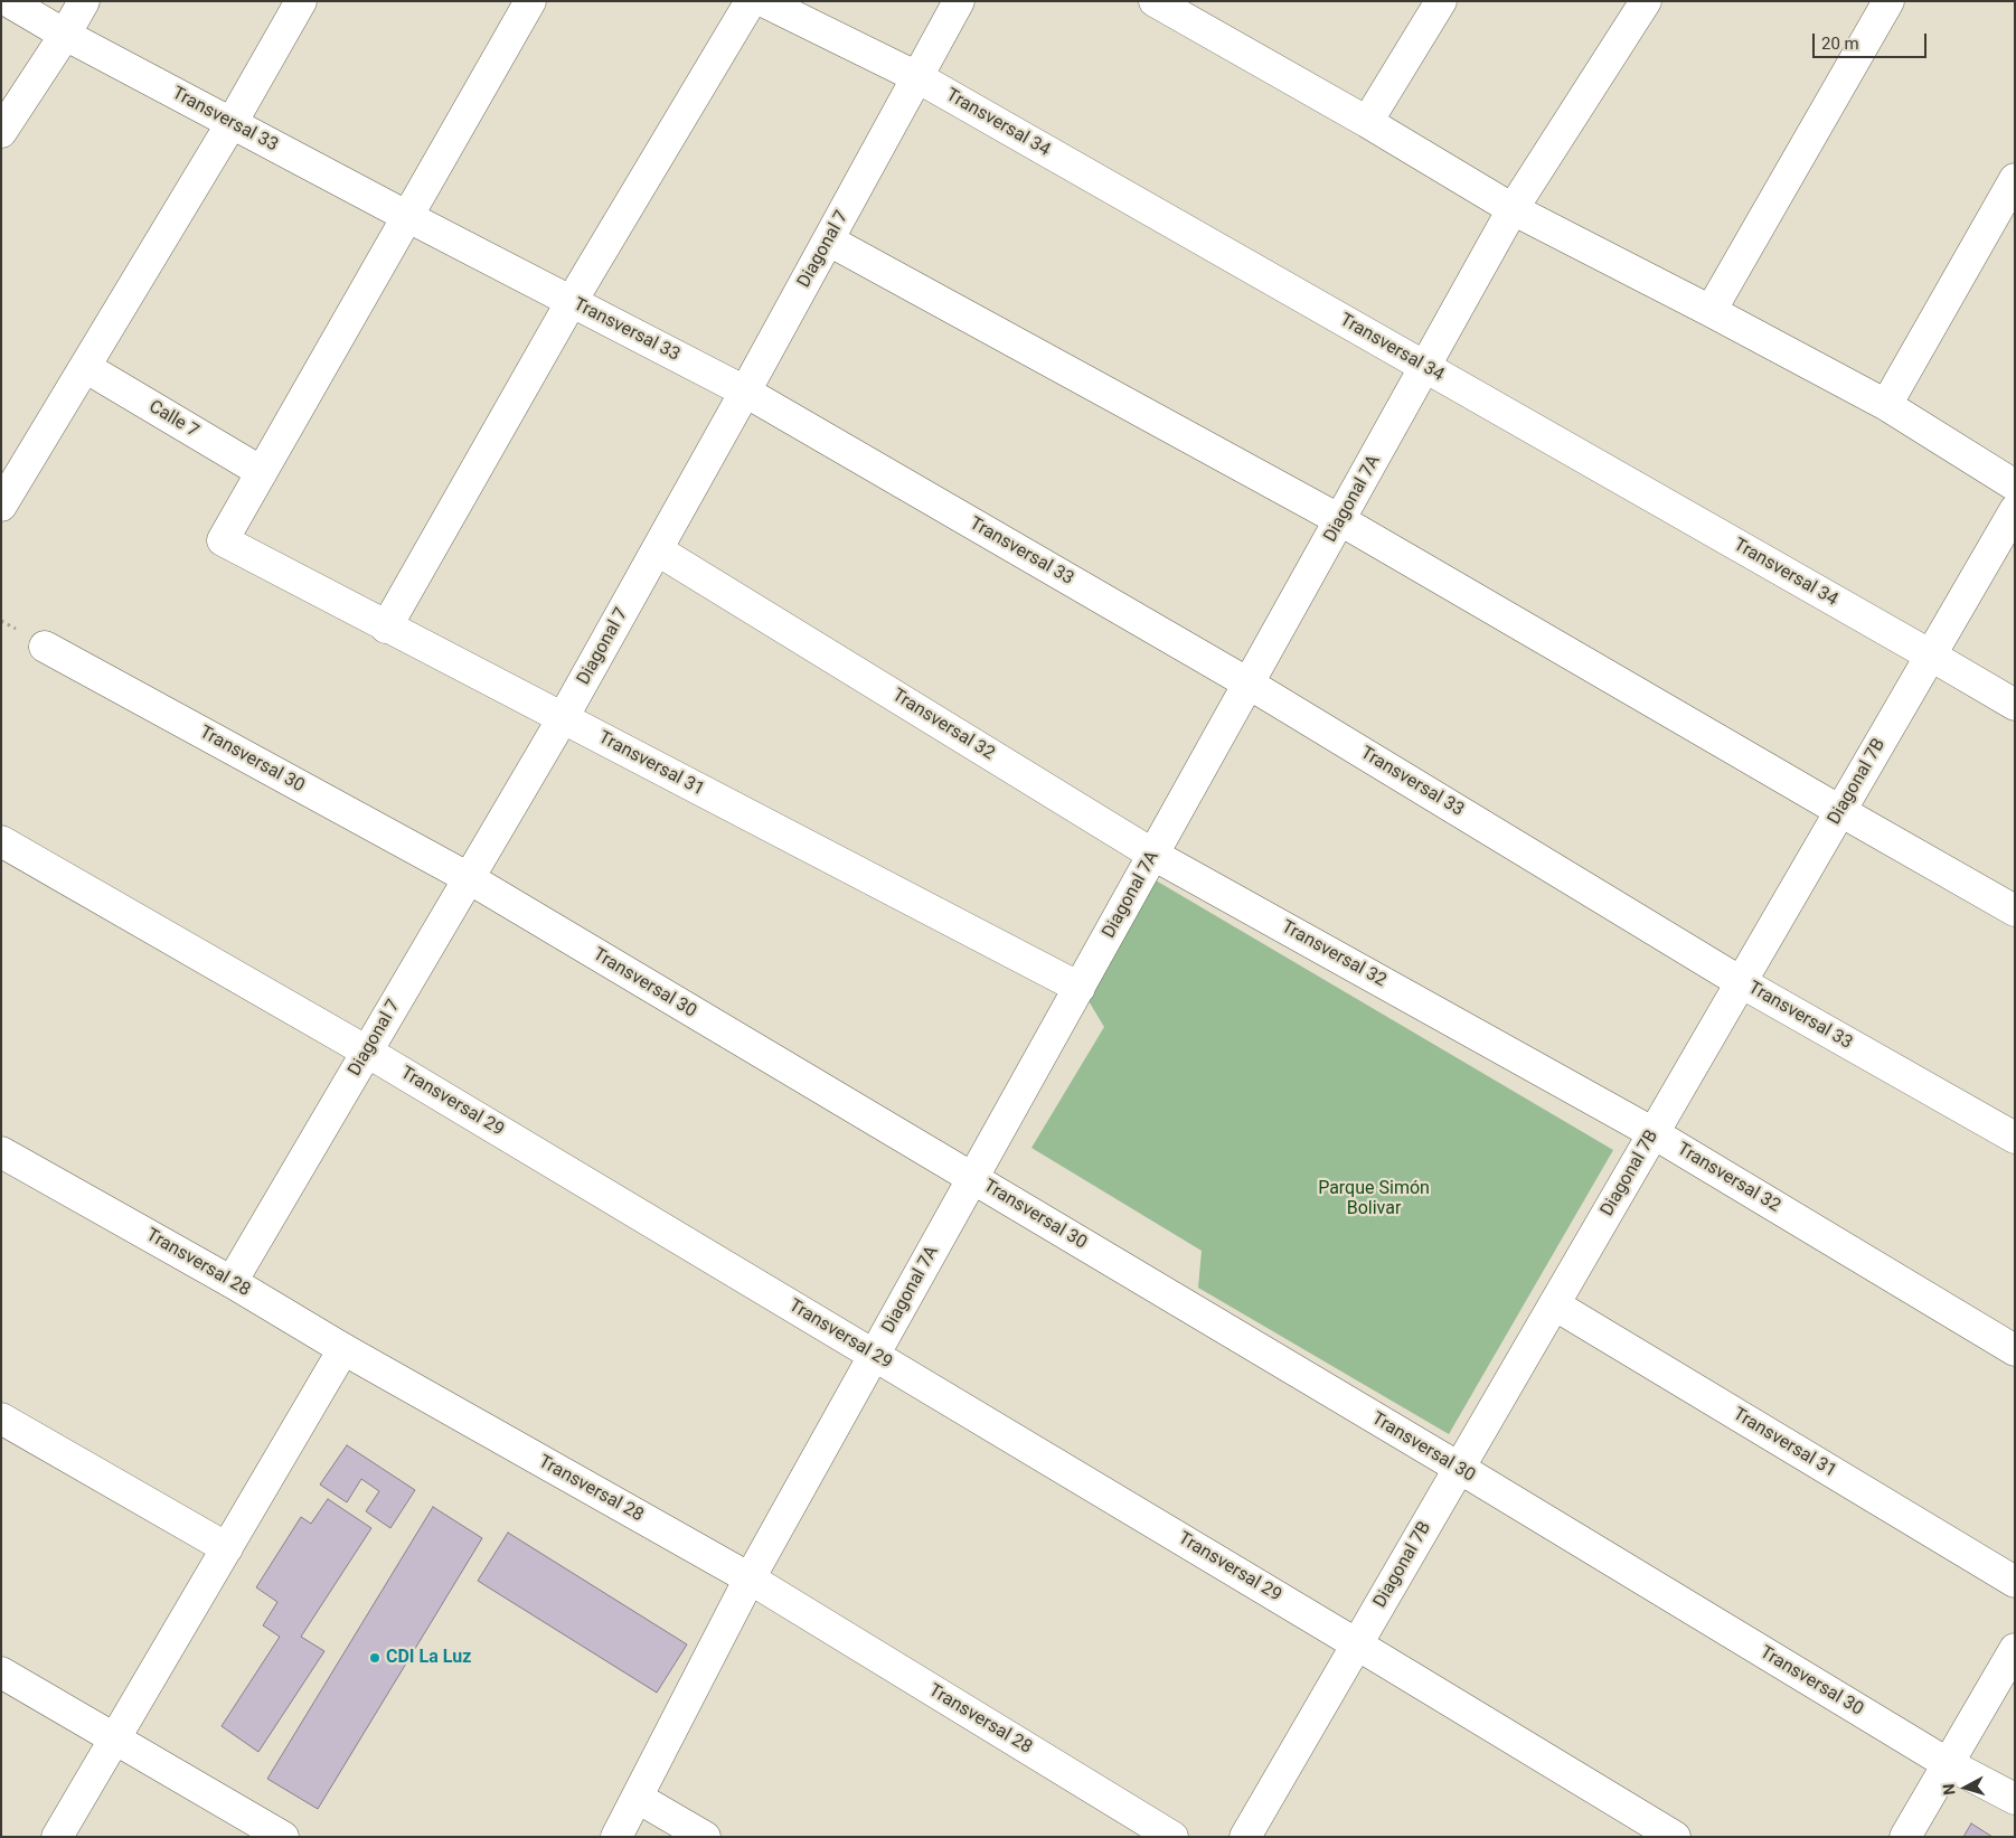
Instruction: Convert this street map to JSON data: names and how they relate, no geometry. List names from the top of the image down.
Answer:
{
  "streets": {
    "street": [
      "Transversal 33",
      "Transversal 34",
      "Diagonal 7",
      "Calle 7",
      "Diagonal 7A",
      "Transversal 32",
      "Transversal 30",
      "Transversal 31",
      "Diagonal 7B",
      "Transversal 29",
      "Transversal 28"
    ]
  },
  "crossings": [
    ["Transversal 33", "Diagonal 7"],
    ["Transversal 33", "Diagonal 7A"],
    ["Transversal 33", "Diagonal 7B"],
    ["Transversal 34", "Diagonal 7"],
    ["Transversal 34", "Diagonal 7A"],
    ["Transversal 34", "Diagonal 7B"],
    ["Diagonal 7", "Transversal 32"],
    ["Diagonal 7", "Transversal 30"],
    ["Diagonal 7", "Transversal 31"],
    ["Diagonal 7", "Transversal 29"],
    ["Diagonal 7", "Transversal 28"],
    ["Calle 7", "Transversal 31"],
    ["Diagonal 7A", "Transversal 32"],
    ["Diagonal 7A", "Transversal 30"],
    ["Diagonal 7A", "Transversal 31"],
    ["Diagonal 7A", "Transversal 29"],
    ["Diagonal 7A", "Transversal 28"],
    ["Transversal 32", "Diagonal 7B"],
    ["Transversal 30", "Diagonal 7B"],
    ["Transversal 31", "Diagonal 7B"],
    ["Diagonal 7B", "Transversal 29"]
  ],
  "parks": ["Parque Simón Bolivar"],
  "places": ["CDI La Luz"],
  "scale_bar": "20 m",
  "north": "left"
}
